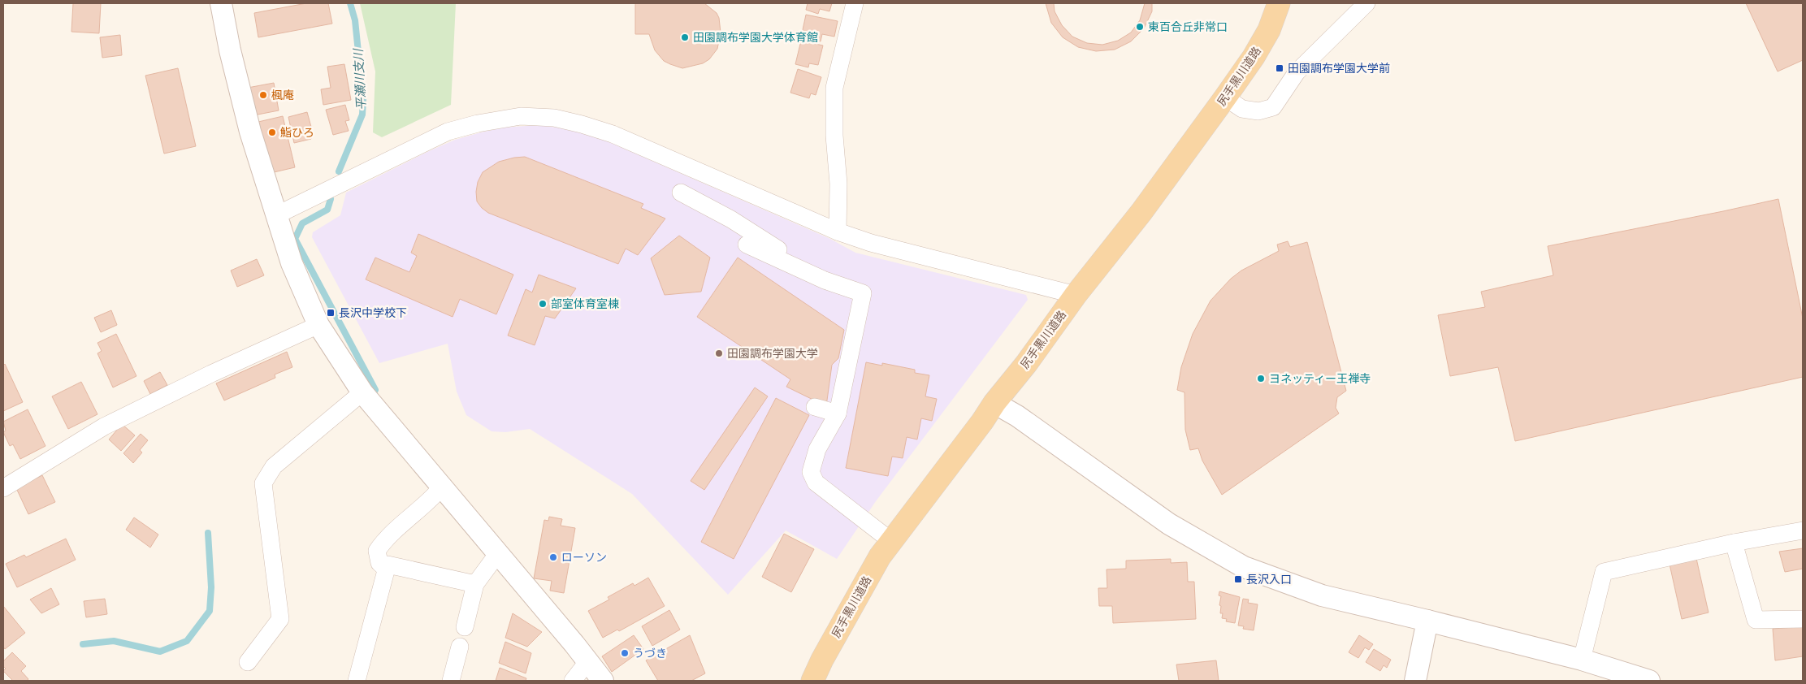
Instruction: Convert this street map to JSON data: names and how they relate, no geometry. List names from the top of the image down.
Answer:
{
  "streets": {
    "main road": ["尻手黒川道路"]
  },
  "water": ["平瀬川支川"],
  "places": {
    "other": [
      "東百合丘非常口",
      "田園調布学園大学体育館",
      "楓庵",
      "鮨ひろ",
      "部室体育室棟",
      "田園調布学園大学",
      "ヨネッティー王禅寺",
      "ローソン",
      "うづき"
    ],
    "transit": ["田園調布学園大学前", "長沢中学校下", "長沢入口"]
  }
}
